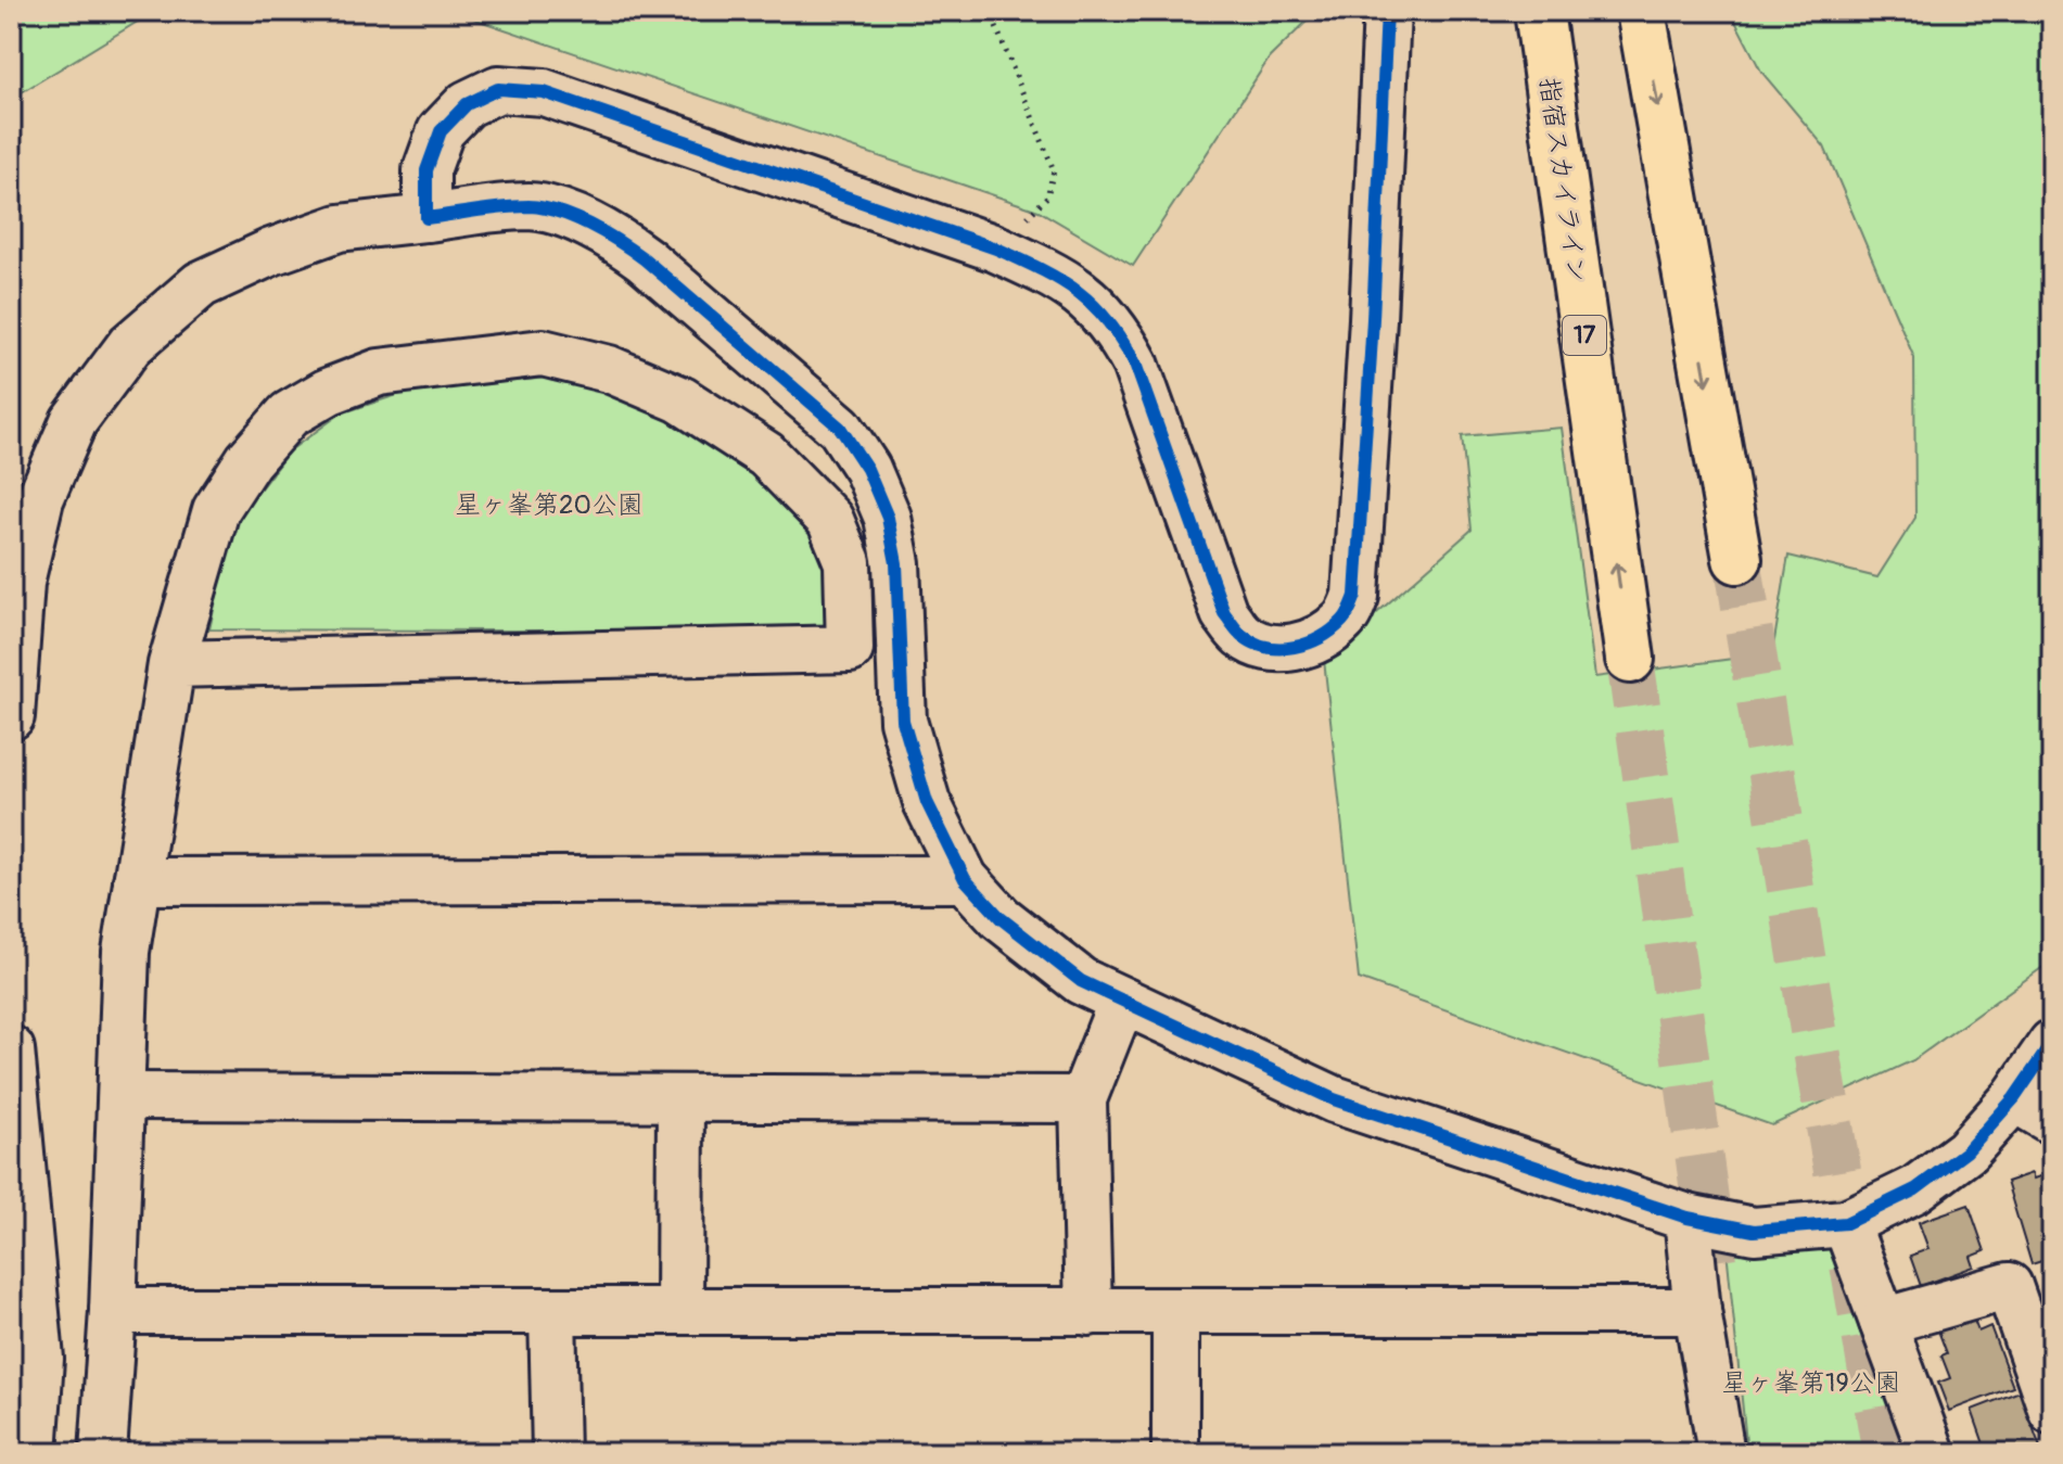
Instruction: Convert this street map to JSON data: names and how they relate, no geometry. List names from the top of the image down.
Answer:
{
  "streets": {
    "highway": ["指宿スカイライン", "17"]
  },
  "parks": ["星ヶ峯第20公園", "星ヶ峯第19公園"]
}
